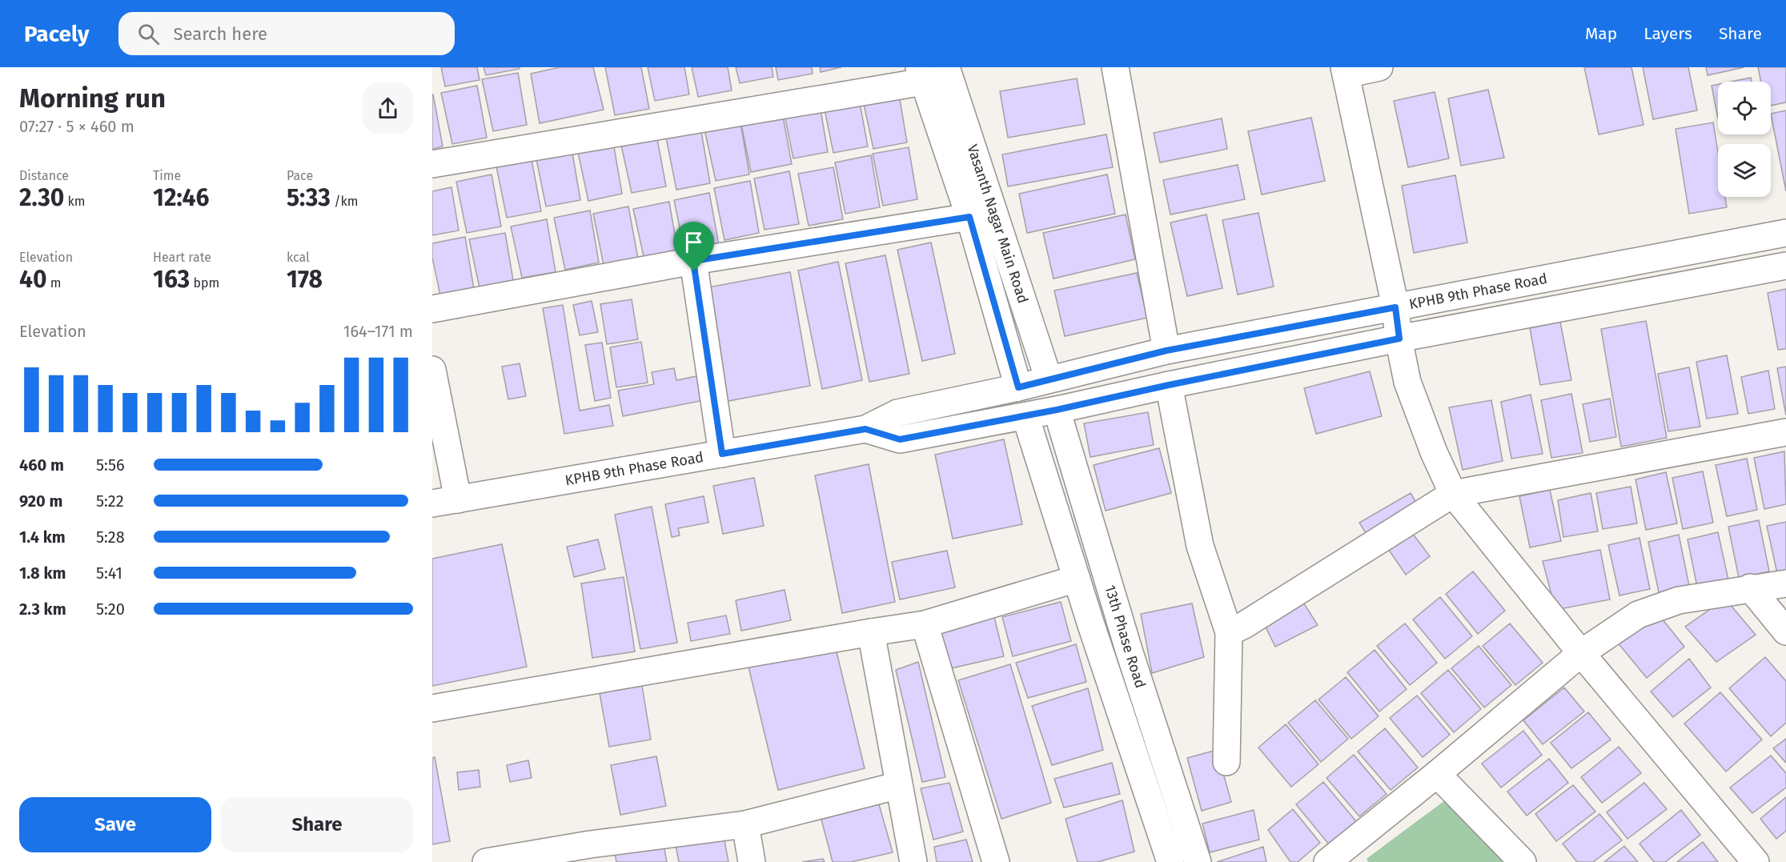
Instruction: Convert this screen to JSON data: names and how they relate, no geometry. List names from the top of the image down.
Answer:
{
  "streets": {
    "street": ["Vasanth Nagar Main Road", "KPHB 9th Phase Road", "13th Phase Road"]
  },
  "crossings": [
    ["Vasanth Nagar Main Road", "KPHB 9th Phase Road"],
    ["KPHB 9th Phase Road", "13th Phase Road"]
  ],
  "page": {
    "header": "Pacely",
    "search": "Search here",
    "nav": ["Map", "Layers", "Share"],
    "heading": ["Morning run", "07:27 · 5 × 460 m"],
    "stats": [
      ["Distance", "2.30 km"],
      ["Time", "12:46"],
      ["Pace", "5:33 /km"],
      ["Elevation", "40 m"],
      ["Heart rate", "163 bpm"],
      ["kcal", "178"]
    ],
    "chart": ["Elevation", "164–171 m"],
    "list": [
      {
        "name": "460 m",
        "note": "5:56"
      },
      {
        "name": "920 m",
        "note": "5:22"
      },
      {
        "name": "1.4 km",
        "note": "5:28"
      },
      {
        "name": "1.8 km",
        "note": "5:41"
      },
      {
        "name": "2.3 km",
        "note": "5:20"
      }
    ],
    "buttons": ["Save", "Share"]
  }
}
